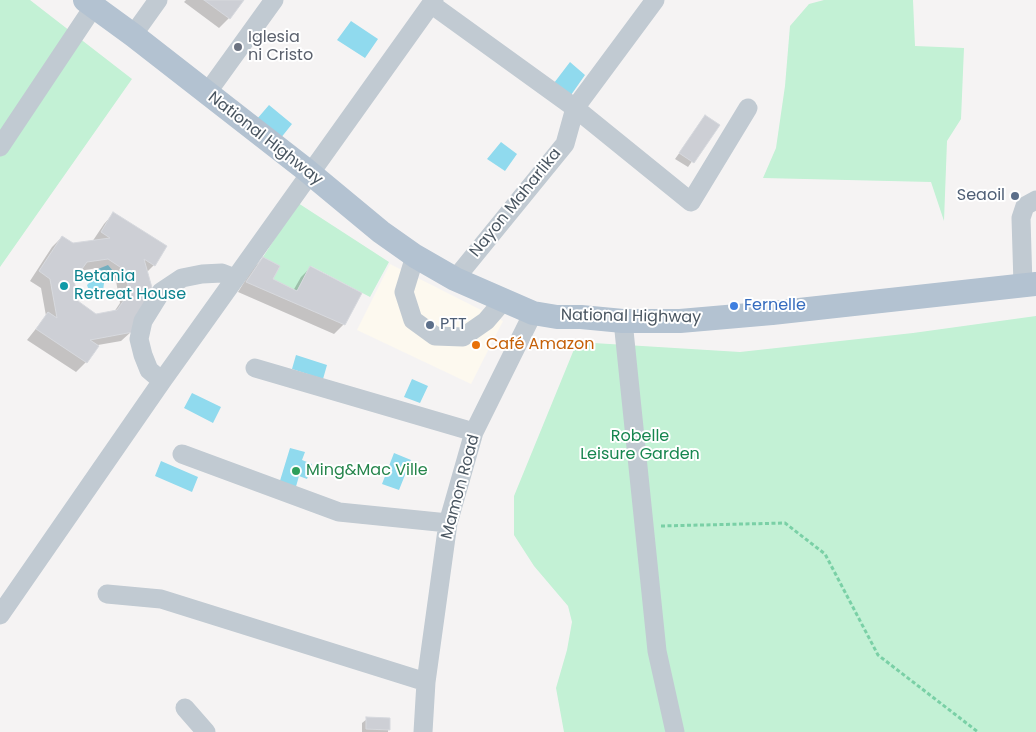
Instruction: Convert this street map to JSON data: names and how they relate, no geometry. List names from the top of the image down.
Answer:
{
  "streets": {
    "main road": ["National Highway"],
    "street": ["Nayon Maharlika", "Mamon Road"]
  },
  "crossings": [
    ["National Highway", "Nayon Maharlika"],
    ["National Highway", "Mamon Road"]
  ],
  "parks": ["Robelle Leisure Garden"],
  "places": [
    "Iglesia ni Cristo",
    "Seaoil",
    "Betania Retreat House",
    "Fernelle",
    "PTT",
    "Café Amazon",
    "Ming&Mac Ville"
  ]
}
